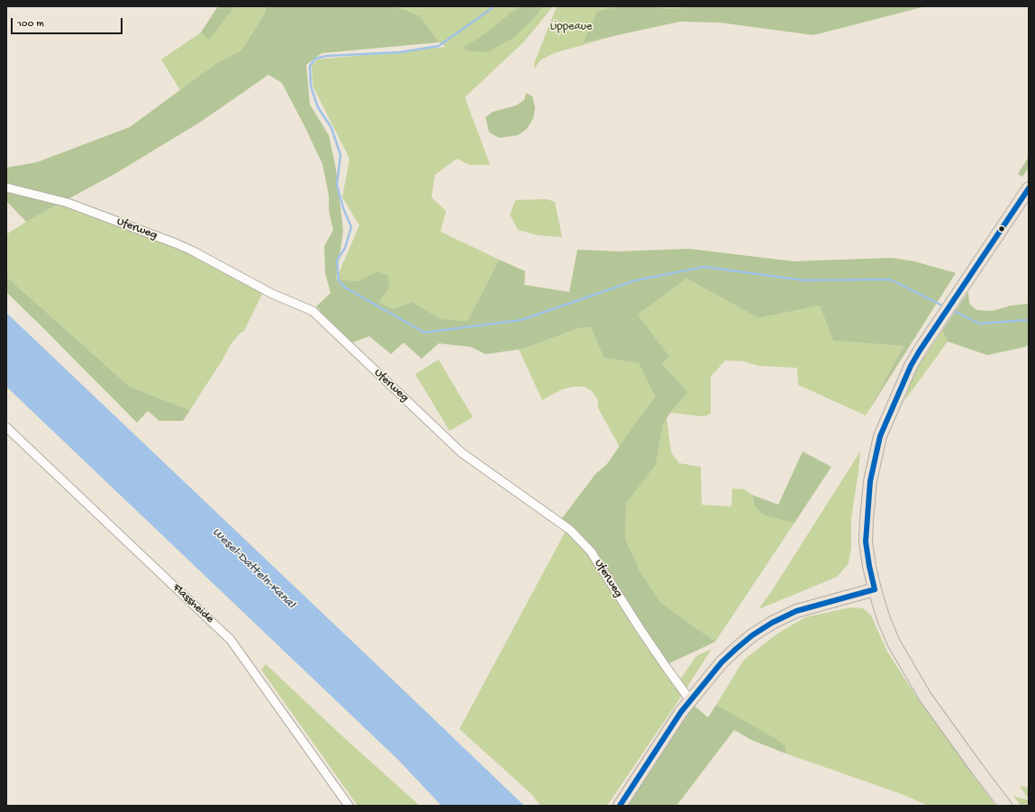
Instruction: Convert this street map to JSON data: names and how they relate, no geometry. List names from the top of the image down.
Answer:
{
  "streets": {
    "street": ["Uferweg", "Flassheide"]
  },
  "water": ["Wesel-Datteln-Kanal"],
  "parks": ["Lippeaue"],
  "scale_bar": "100 m"
}
